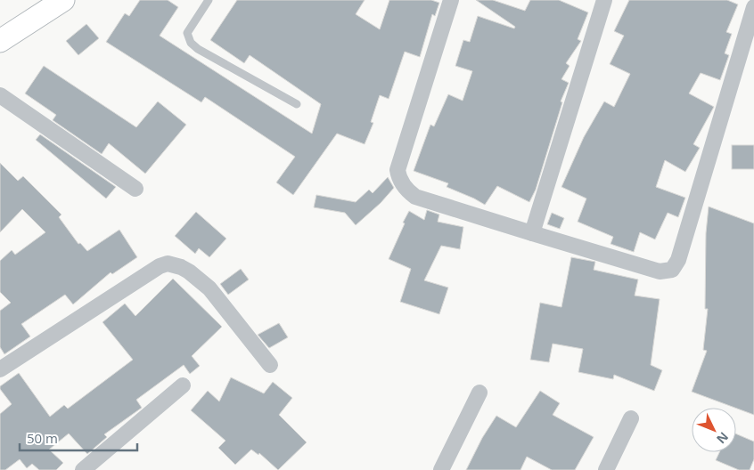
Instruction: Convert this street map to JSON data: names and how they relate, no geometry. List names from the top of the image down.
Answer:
{
  "scale_bar": "50 m",
  "north": "bottom right"
}
